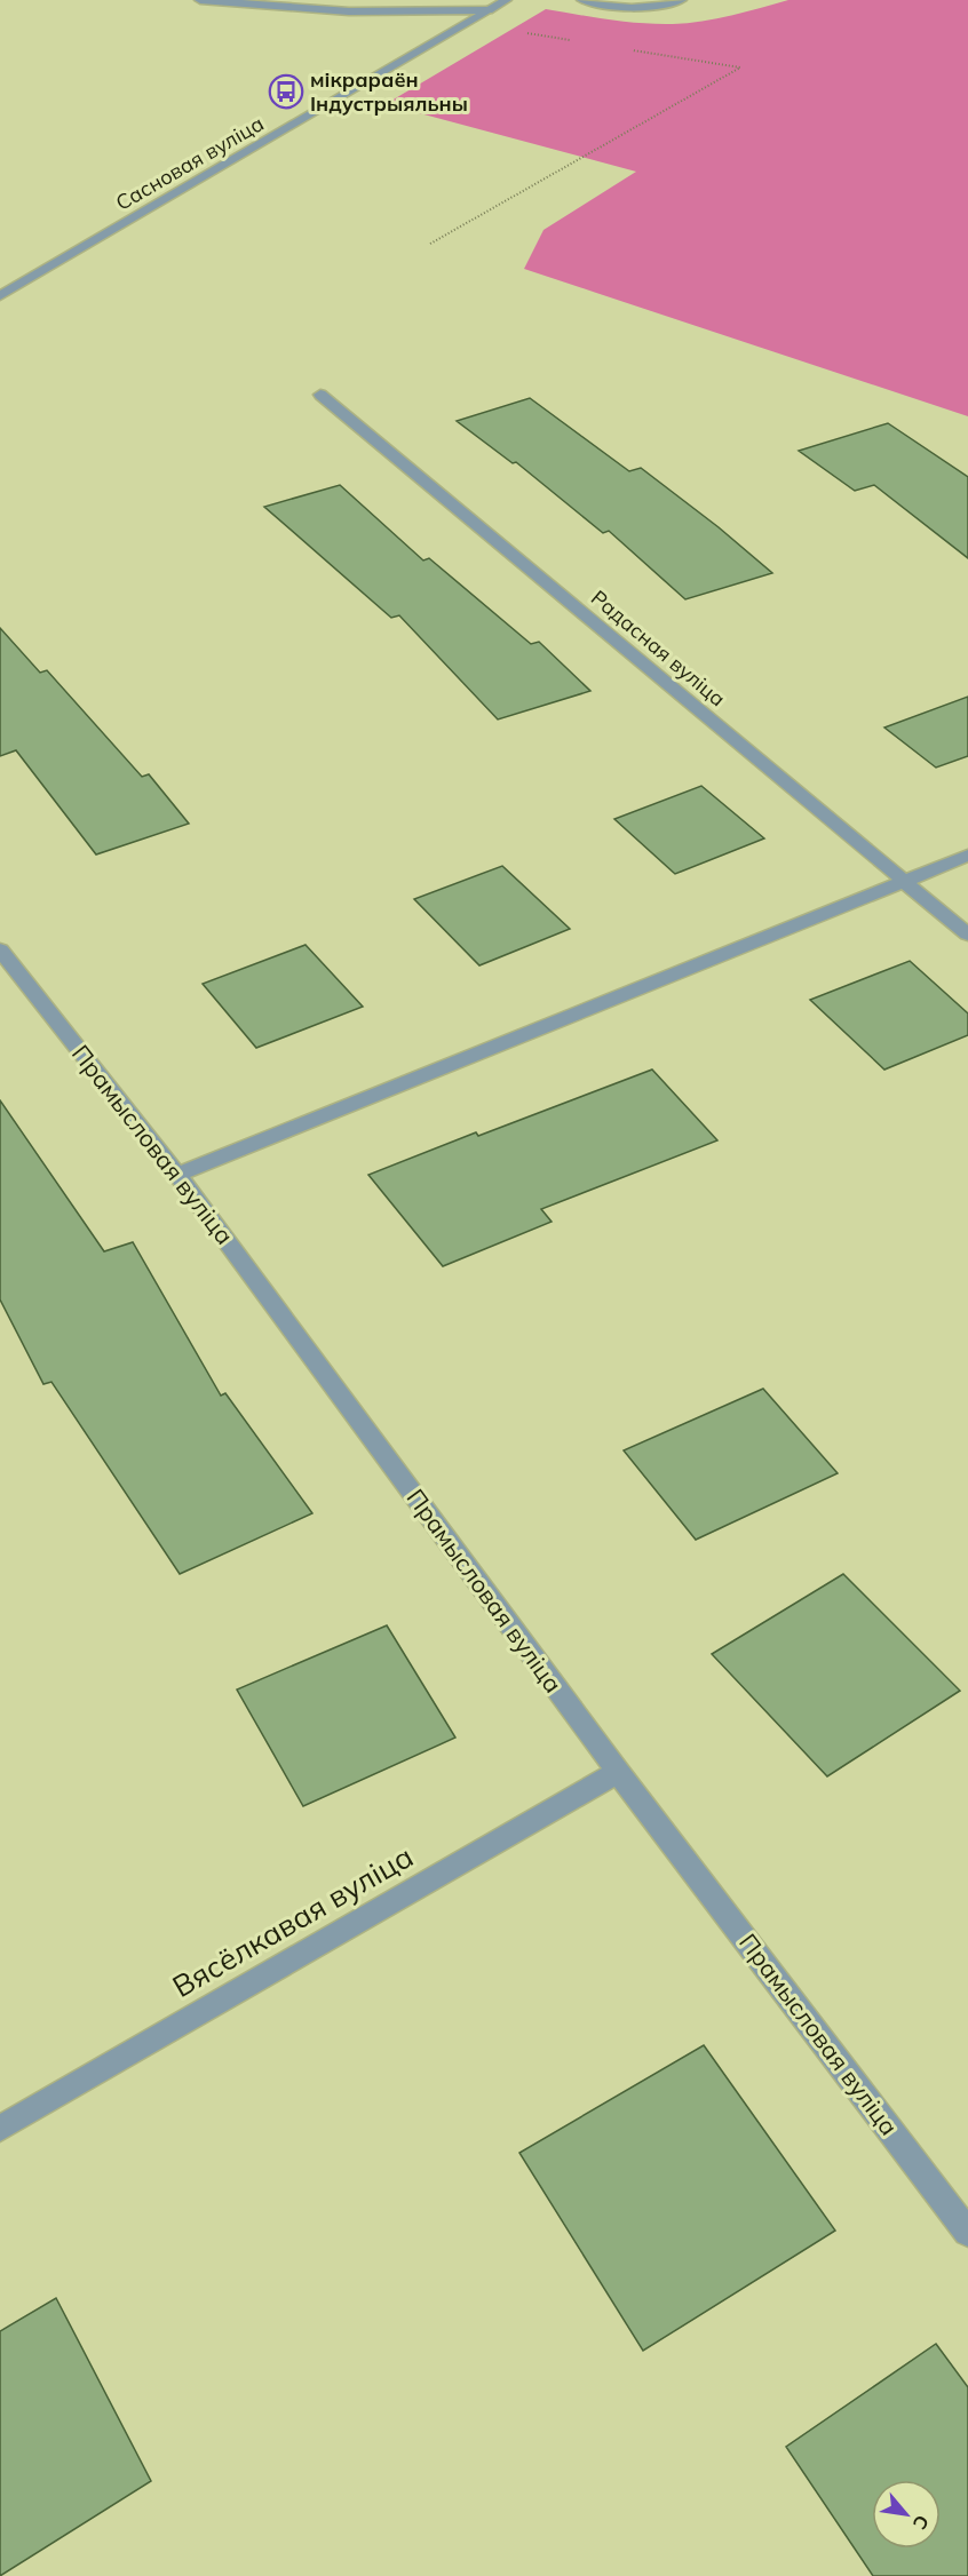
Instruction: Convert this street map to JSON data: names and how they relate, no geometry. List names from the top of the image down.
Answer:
{
  "streets": {
    "street": [
      "Сасновая вуліца",
      "Радасная вуліца",
      "Прамысловая вуліца",
      "Вясёлкавая вуліца"
    ]
  },
  "crossings": [
    ["Прамысловая вуліца", "Вясёлкавая вуліца"]
  ],
  "places": {
    "bus stop": ["мікрараён Індустрыяльны"]
  },
  "north": "bottom right"
}
